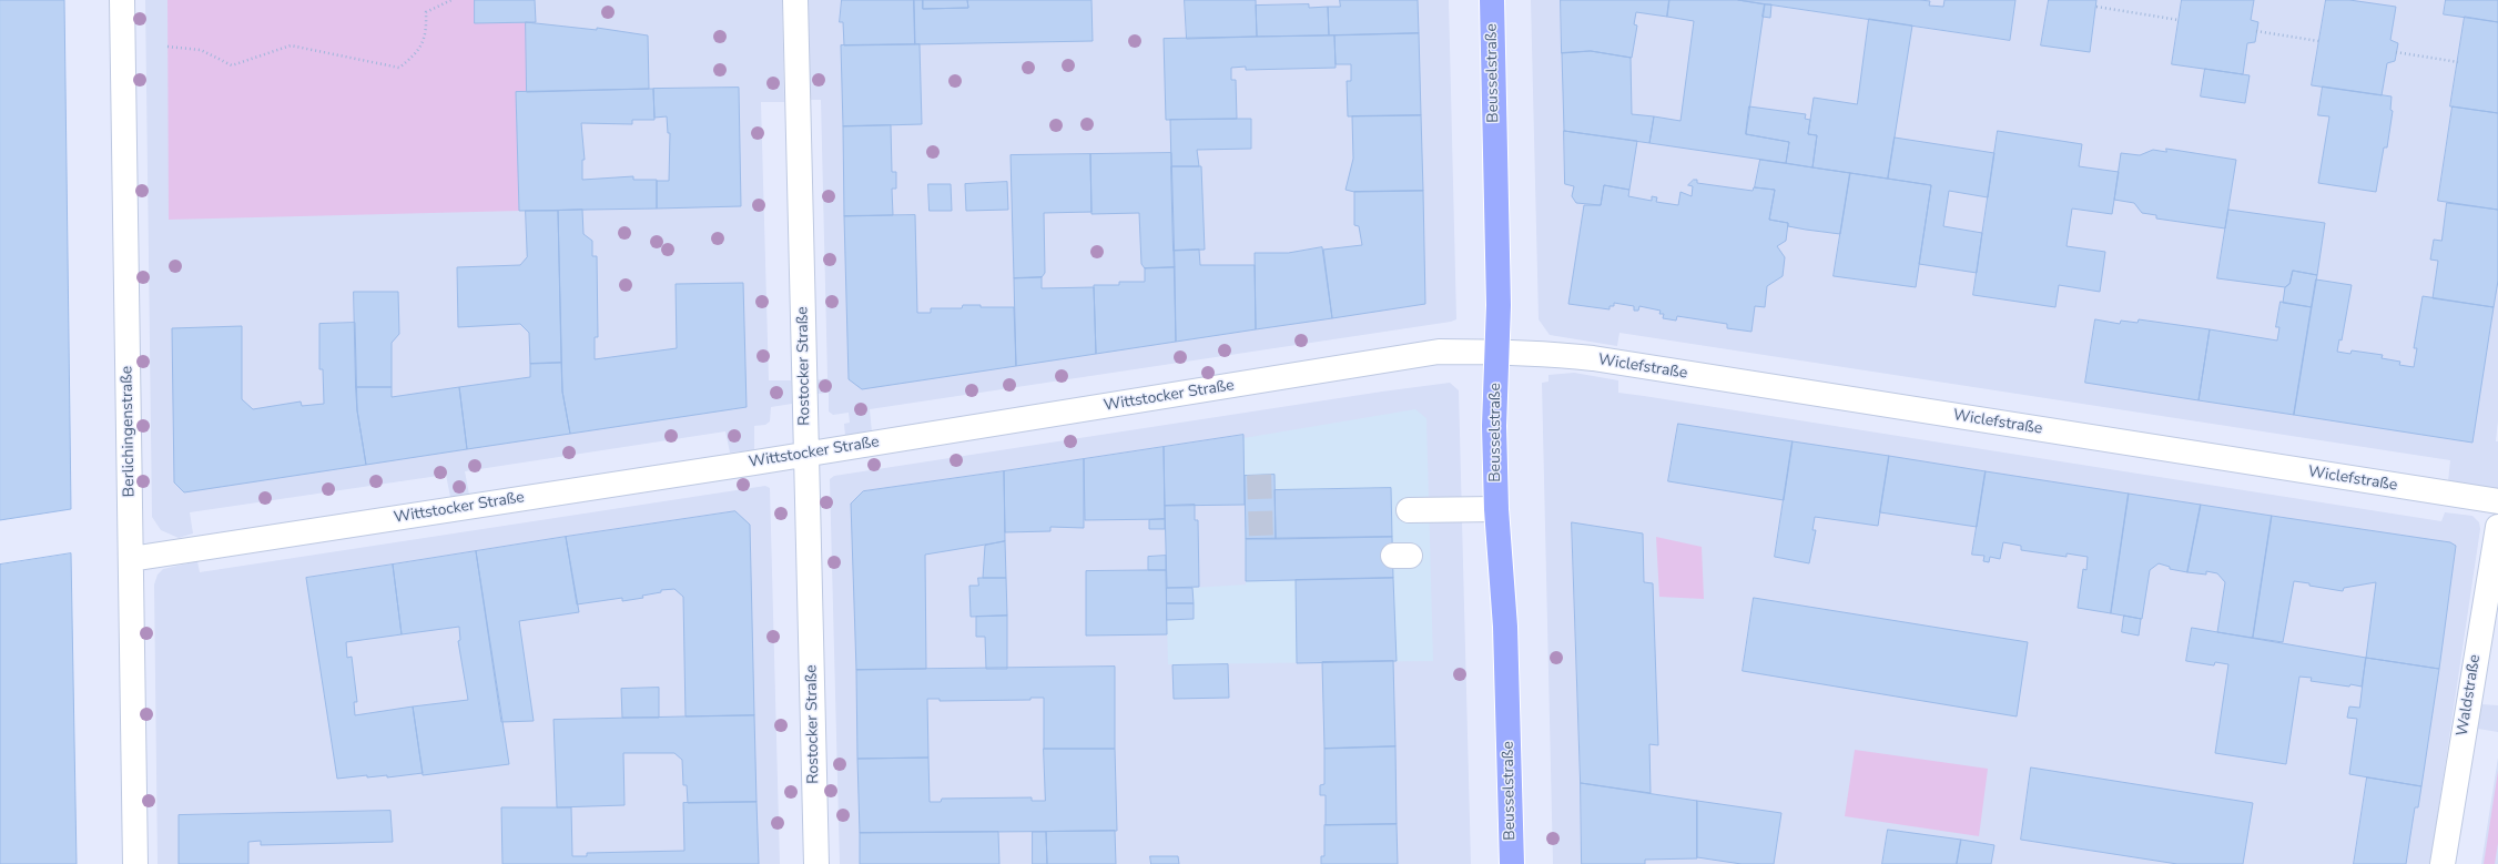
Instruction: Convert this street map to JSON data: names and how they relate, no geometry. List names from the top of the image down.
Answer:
{
  "streets": {
    "main road": ["Beusselstraße"],
    "street": [
      "Rostocker Straße",
      "Wiclefstraße",
      "Wittstocker Straße",
      "Berlichingenstraße",
      "Waldstraße"
    ]
  },
  "crossings": [
    ["Beusselstraße", "Wiclefstraße"],
    ["Beusselstraße", "Wittstocker Straße"],
    ["Rostocker Straße", "Wittstocker Straße"],
    ["Wiclefstraße", "Wittstocker Straße"],
    ["Wittstocker Straße", "Berlichingenstraße"]
  ]
}
